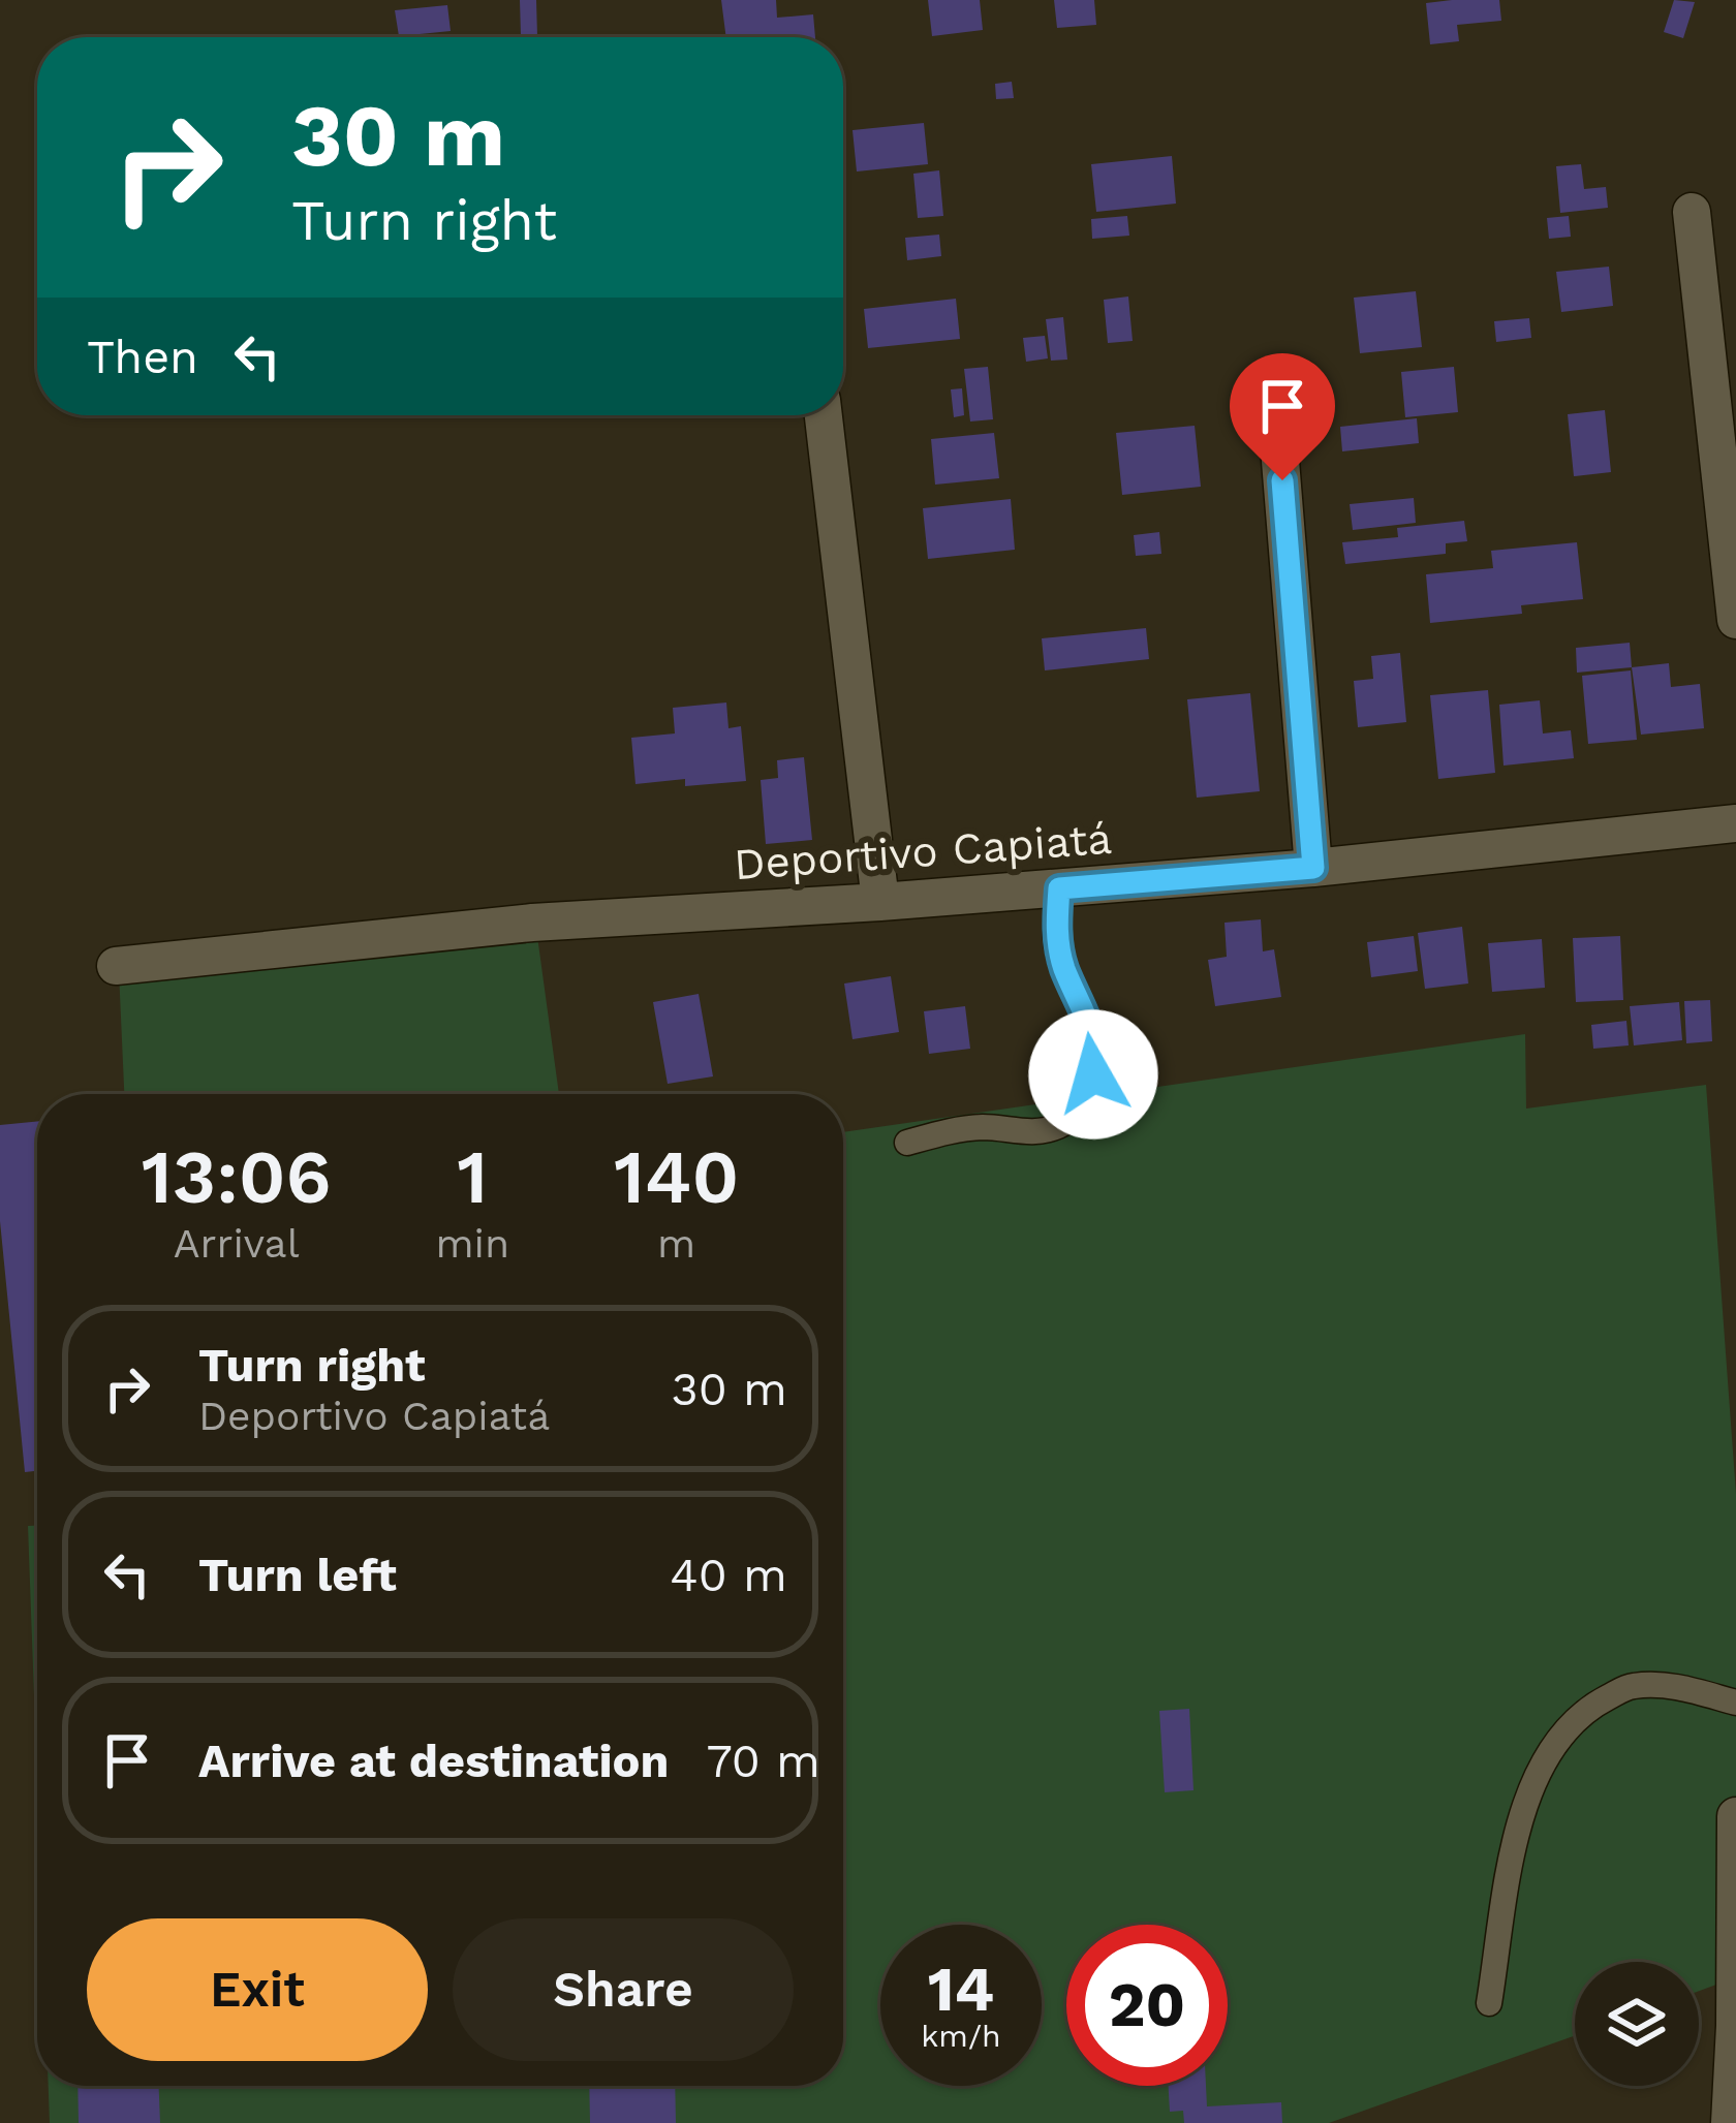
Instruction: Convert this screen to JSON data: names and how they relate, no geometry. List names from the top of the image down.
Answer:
{
  "streets": {
    "street": ["Deportivo Capiatá"]
  },
  "page": {
    "turn": ["30 m", "Turn right"],
    "then": "Then",
    "eta": [
      "13:06",
      "Arrival",
      "1",
      "min",
      "140",
      "m"
    ],
    "list": [
      {
        "name": "Turn right",
        "note": "Deportivo Capiatá",
        "value": "30 m"
      },
      {
        "name": "Turn left",
        "value": "40 m"
      },
      {
        "name": "Arrive at destination",
        "value": "70 m"
      }
    ],
    "buttons": ["Exit", "Share"],
    "speed": "14 km/h",
    "limit": "20"
  }
}
